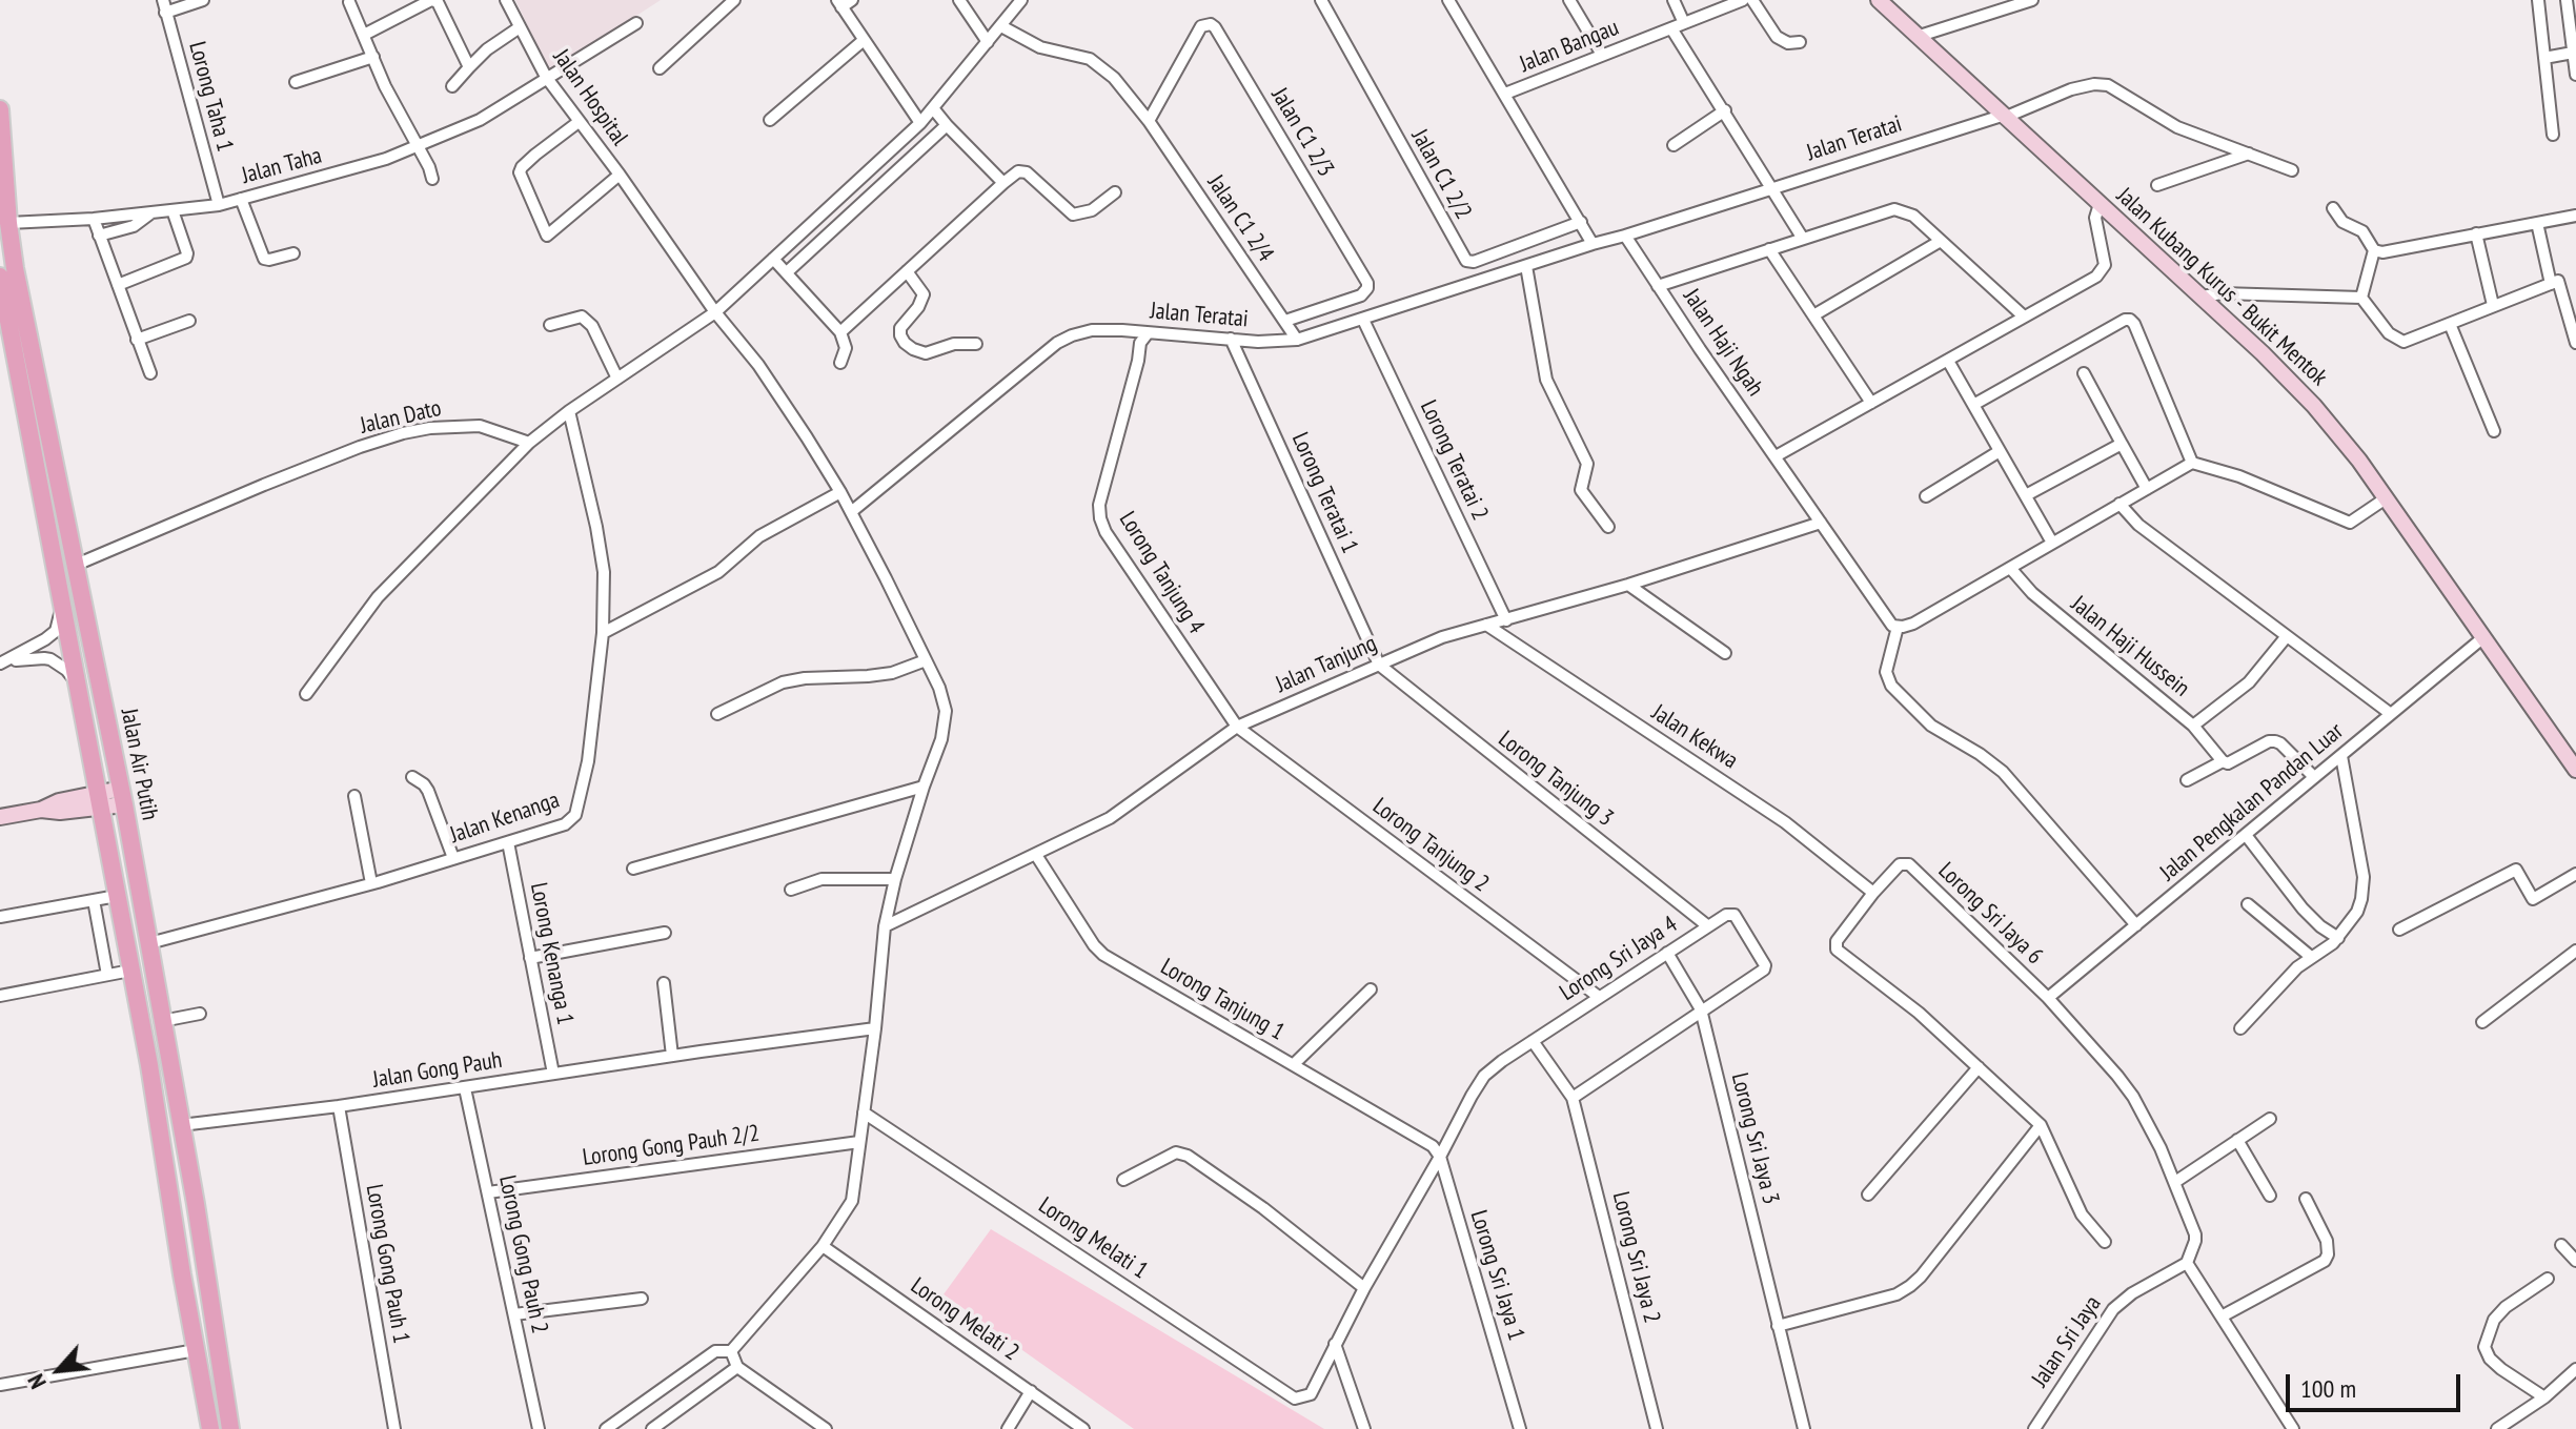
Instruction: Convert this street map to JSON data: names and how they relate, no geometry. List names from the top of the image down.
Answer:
{
  "streets": {
    "main road": ["Jalan Kubang Kurus - Bukit Mentok", "Jalan Air Putih"],
    "street": [
      "Jalan Bangau",
      "Lorong Taha 1",
      "Jalan Hospital",
      "Jalan C1 2/3",
      "Jalan Teratai",
      "Jalan Taha",
      "Jalan C1 2/2",
      "Jalan C1 2/4",
      "Jalan Haji Ngah",
      "Jalan Dato",
      "Lorong Teratai 2",
      "Lorong Teratai 1",
      "Lorong Tanjung 4",
      "Jalan Haji Hussein",
      "Jalan Tanjung",
      "Jalan Kekwa",
      "Lorong Tanjung 3",
      "Jalan Pengkalan Pandan Luar",
      "Jalan Kenanga",
      "Lorong Tanjung 2",
      "Lorong Sri Jaya 6",
      "Lorong Kenanga 1",
      "Lorong Sri Jaya 4",
      "Lorong Tanjung 1",
      "Jalan Gong Pauh",
      "Lorong Sri Jaya 3",
      "Lorong Gong Pauh 2/2",
      "Lorong Melati 1",
      "Lorong Gong Pauh 2",
      "Lorong Sri Jaya 2",
      "Lorong Gong Pauh 1",
      "Lorong Sri Jaya 1",
      "Lorong Melati 2",
      "Jalan Sri Jaya"
    ]
  },
  "crossings": [
    ["Lorong Taha 1", "Jalan Taha"],
    ["Jalan Hospital", "Jalan Taha"],
    ["Jalan C1 2/3", "Jalan C1 2/4"],
    ["Jalan Teratai", "Jalan C1 2/4"],
    ["Jalan Teratai", "Jalan Kubang Kurus - Bukit Mentok"],
    ["Jalan Teratai", "Jalan Haji Ngah"],
    ["Jalan Teratai", "Lorong Teratai 2"],
    ["Jalan Teratai", "Lorong Teratai 1"],
    ["Jalan Teratai", "Lorong Tanjung 4"],
    ["Jalan Taha", "Jalan Air Putih"],
    ["Jalan Kubang Kurus - Bukit Mentok", "Jalan Pengkalan Pandan Luar"],
    ["Jalan Haji Ngah", "Jalan Tanjung"],
    ["Jalan Dato", "Jalan Air Putih"],
    ["Lorong Teratai 2", "Jalan Tanjung"],
    ["Lorong Teratai 1", "Jalan Tanjung"],
    ["Lorong Teratai 1", "Lorong Tanjung 3"],
    ["Lorong Tanjung 4", "Jalan Tanjung"],
    ["Lorong Tanjung 4", "Lorong Tanjung 2"],
    ["Jalan Tanjung", "Jalan Kekwa"],
    ["Jalan Tanjung", "Lorong Tanjung 3"],
    ["Jalan Tanjung", "Lorong Tanjung 2"],
    ["Jalan Tanjung", "Lorong Tanjung 1"],
    ["Jalan Kekwa", "Lorong Sri Jaya 6"],
    ["Jalan Air Putih", "Jalan Kenanga"],
    ["Jalan Air Putih", "Jalan Gong Pauh"],
    ["Lorong Tanjung 3", "Lorong Sri Jaya 4"],
    ["Jalan Pengkalan Pandan Luar", "Lorong Sri Jaya 6"],
    ["Jalan Kenanga", "Lorong Kenanga 1"],
    ["Lorong Tanjung 2", "Lorong Sri Jaya 4"],
    ["Lorong Sri Jaya 6", "Jalan Sri Jaya"],
    ["Lorong Kenanga 1", "Jalan Gong Pauh"],
    ["Lorong Sri Jaya 4", "Lorong Sri Jaya 3"],
    ["Lorong Sri Jaya 4", "Lorong Melati 1"],
    ["Lorong Sri Jaya 4", "Lorong Sri Jaya 1"],
    ["Lorong Tanjung 1", "Lorong Sri Jaya 1"],
    ["Jalan Gong Pauh", "Lorong Gong Pauh 2"],
    ["Jalan Gong Pauh", "Lorong Gong Pauh 1"],
    ["Lorong Gong Pauh 2/2", "Lorong Gong Pauh 2"]
  ],
  "scale_bar": "100 m",
  "north": "bottom left"
}
